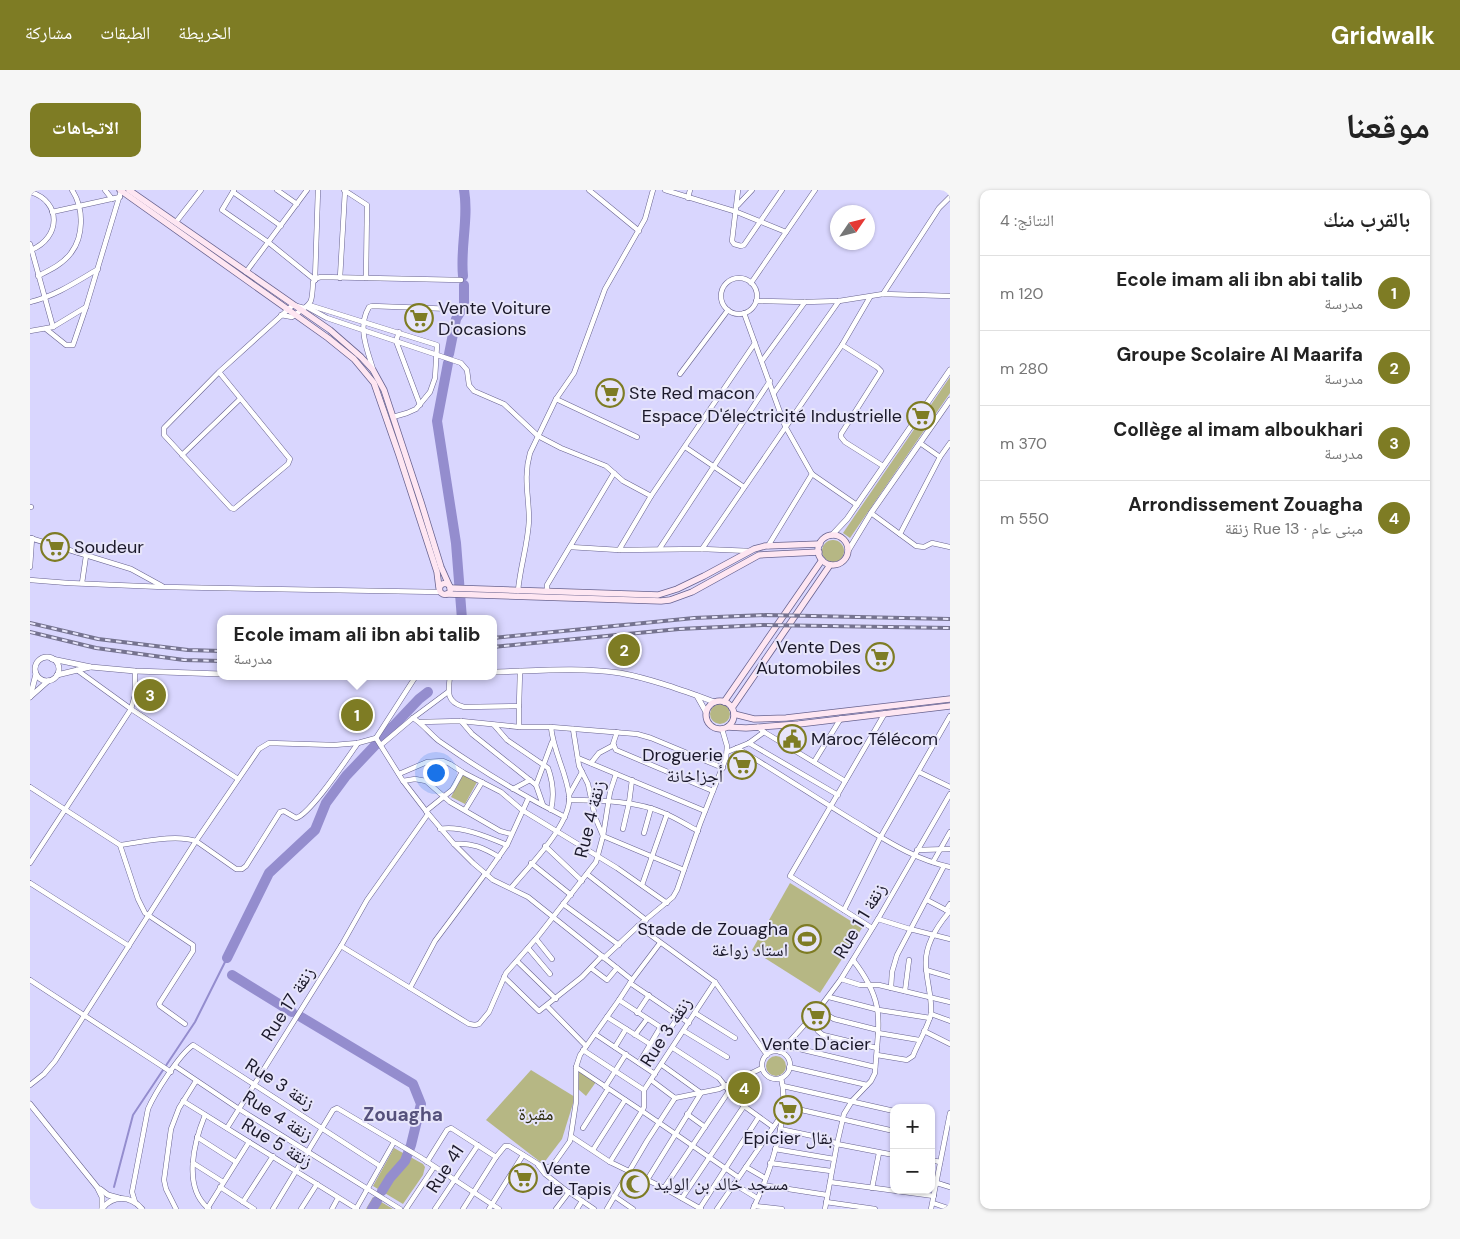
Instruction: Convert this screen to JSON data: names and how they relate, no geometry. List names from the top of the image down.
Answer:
{
  "streets": {
    "street": [
      "Rue 4 زنقة",
      "Rue 1 زنقة 1",
      "Rue 17 زنقة",
      "Rue 3 زنقة",
      "Rue 5 زنقة",
      "Rue 41"
    ]
  },
  "crossings": [
    ["Rue 4 زنقة", "Rue 17 زنقة"],
    ["Rue 4 زنقة", "Rue 3 زنقة"],
    ["Rue 17 زنقة", "Rue 3 زنقة"],
    ["Rue 17 زنقة", "Rue 5 زنقة"]
  ],
  "districts": ["Zouagha"],
  "parks": ["مقبرة"],
  "places": {
    "supermarket": [
      "Vente Voiture D'ocasions",
      "Ste Red macon",
      "Espace D'électricité Industrielle",
      "Soudeur",
      "Vente Des Automobiles",
      "Droguerie أجزاخانة",
      "Vente D'acier",
      "Epicier بقال",
      "Vente de Tapis"
    ],
    "public building": ["Maroc Télécom"],
    "sports": ["Stade de Zouagha استاد زواغة"],
    "mosque": ["مسجد خالد بن الوليد"]
  },
  "north": "top right",
  "page": {
    "header": "Gridwalk",
    "nav": ["الخريطة", "الطبقات", "مشاركة"],
    "title": "موقعنا",
    "buttons": "الاتجاهات",
    "heading": ["بالقرب منك", "النتائج: 4"],
    "list": [
      {
        "mark": "1",
        "name": "Ecole imam ali ibn abi talib",
        "note": "مدرسة",
        "value": "120 m"
      },
      {
        "mark": "2",
        "name": "Groupe Scolaire Al Maarifa",
        "note": "مدرسة",
        "value": "280 m"
      },
      {
        "mark": "3",
        "name": "Collège al imam alboukhari",
        "note": "مدرسة",
        "value": "370 m"
      },
      {
        "mark": "4",
        "name": "Arrondissement Zouagha",
        "note": "مبنى عام · Rue 13 زنقة",
        "value": "550 m"
      }
    ],
    "popup": ["Ecole imam ali ibn abi talib", "مدرسة"],
    "pins": [
      "2",
      "3",
      "1",
      "4"
    ],
    "map_buttons": ["+", "−"]
  }
}
